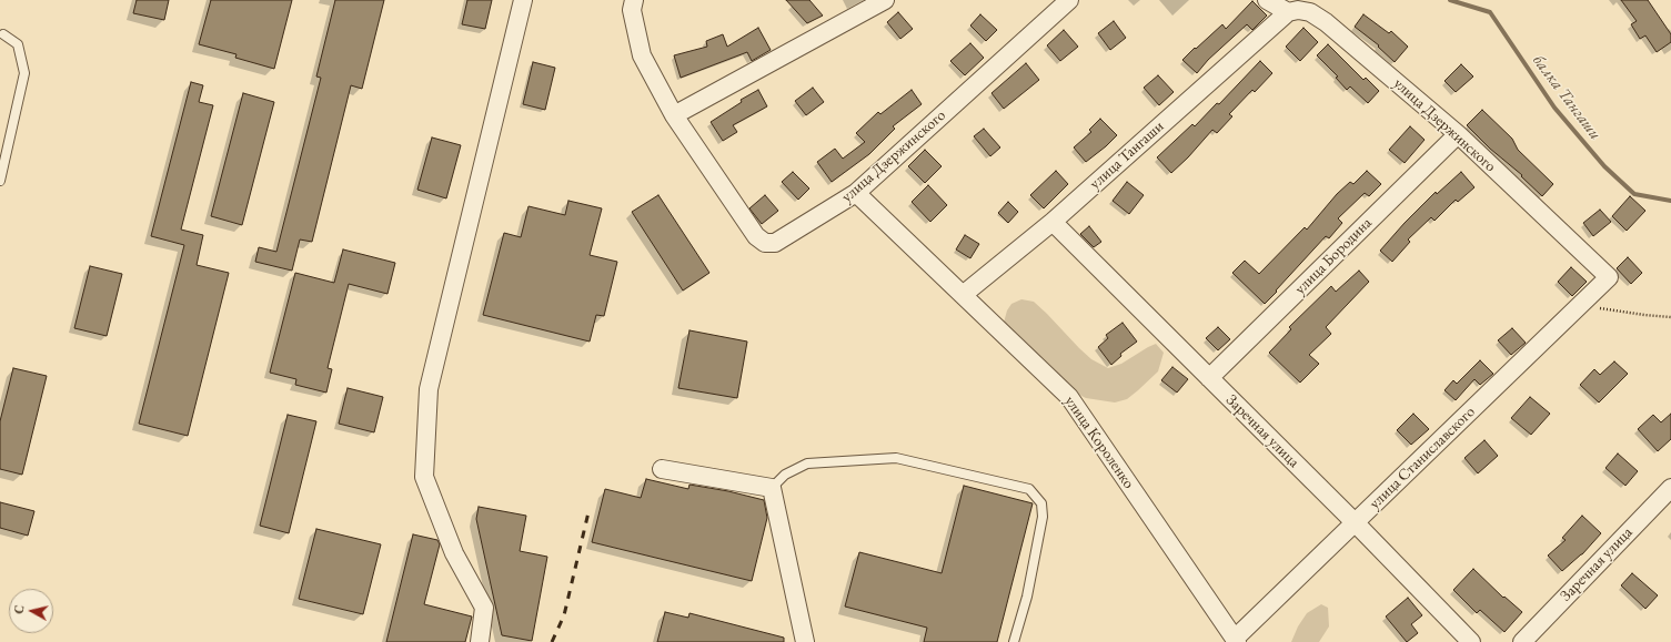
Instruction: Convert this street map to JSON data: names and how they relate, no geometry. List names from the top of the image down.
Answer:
{
  "streets": {
    "street": [
      "улица Дзержинского",
      "улица Тангаши",
      "улица Бородина",
      "Заречная улица",
      "улица Короленко",
      "улица Станиславского"
    ]
  },
  "crossings": [
    ["улица Дзержинского", "улица Тангаши"],
    ["улица Дзержинского", "улица Бородина"],
    ["улица Дзержинского", "улица Короленко"],
    ["улица Дзержинского", "улица Станиславского"],
    ["улица Тангаши", "Заречная улица"],
    ["улица Тангаши", "улица Короленко"],
    ["улица Бородина", "Заречная улица"],
    ["Заречная улица", "улица Станиславского"],
    ["улица Короленко", "улица Станиславского"]
  ],
  "water": ["балка Тангаши"],
  "north": "left"
}
